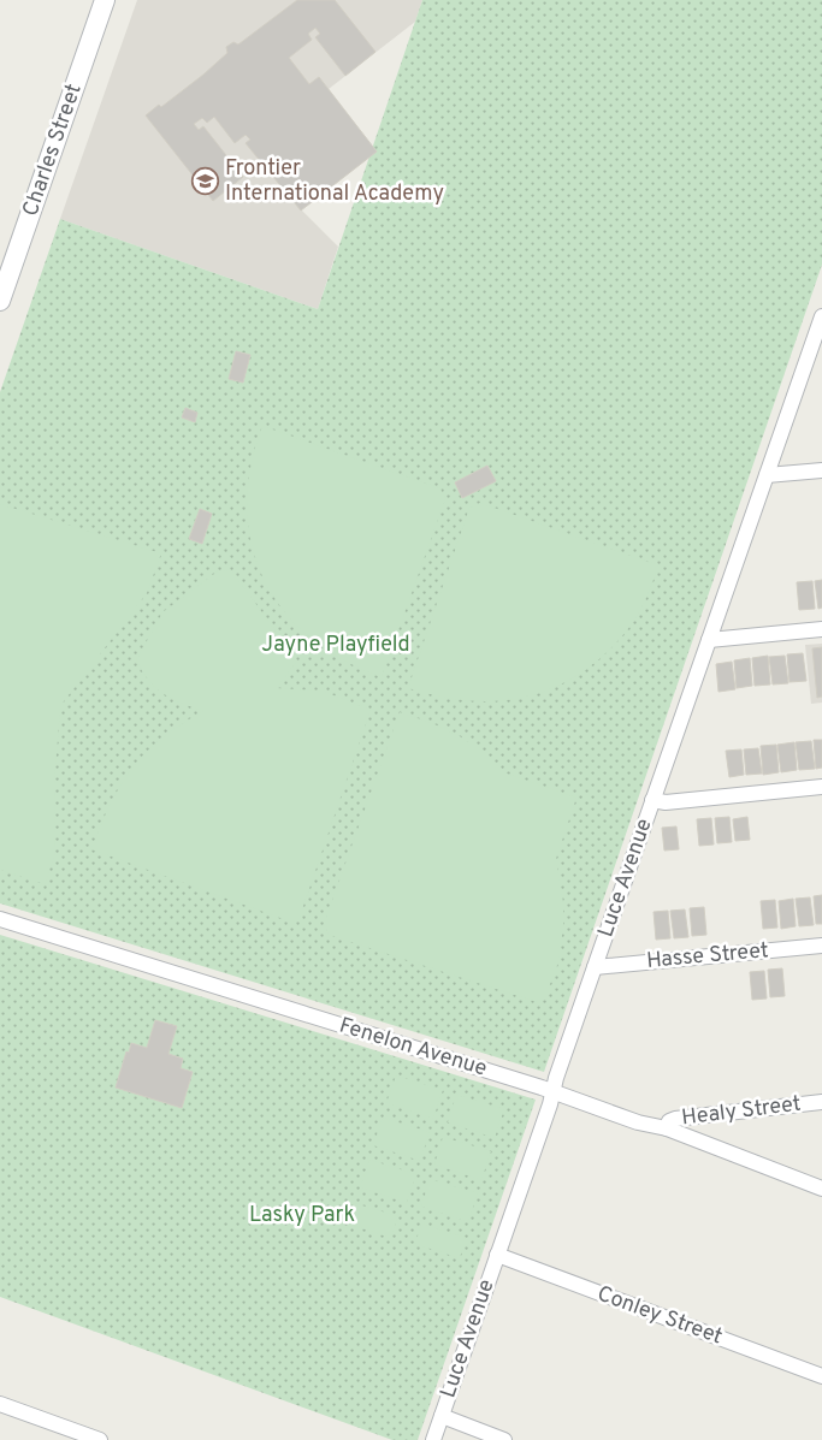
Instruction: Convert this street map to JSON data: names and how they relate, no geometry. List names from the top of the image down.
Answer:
{
  "streets": {
    "street": [
      "Charles Street",
      "Luce Avenue",
      "Hasse Street",
      "Fenelon Avenue",
      "Healy Street",
      "Conley Street"
    ]
  },
  "crossings": [
    ["Luce Avenue", "Hasse Street"],
    ["Luce Avenue", "Fenelon Avenue"],
    ["Luce Avenue", "Conley Street"],
    ["Fenelon Avenue", "Healy Street"]
  ],
  "parks": ["Jayne Playfield", "Lasky Park"],
  "places": {
    "school or university": ["Frontier International Academy"]
  }
}
